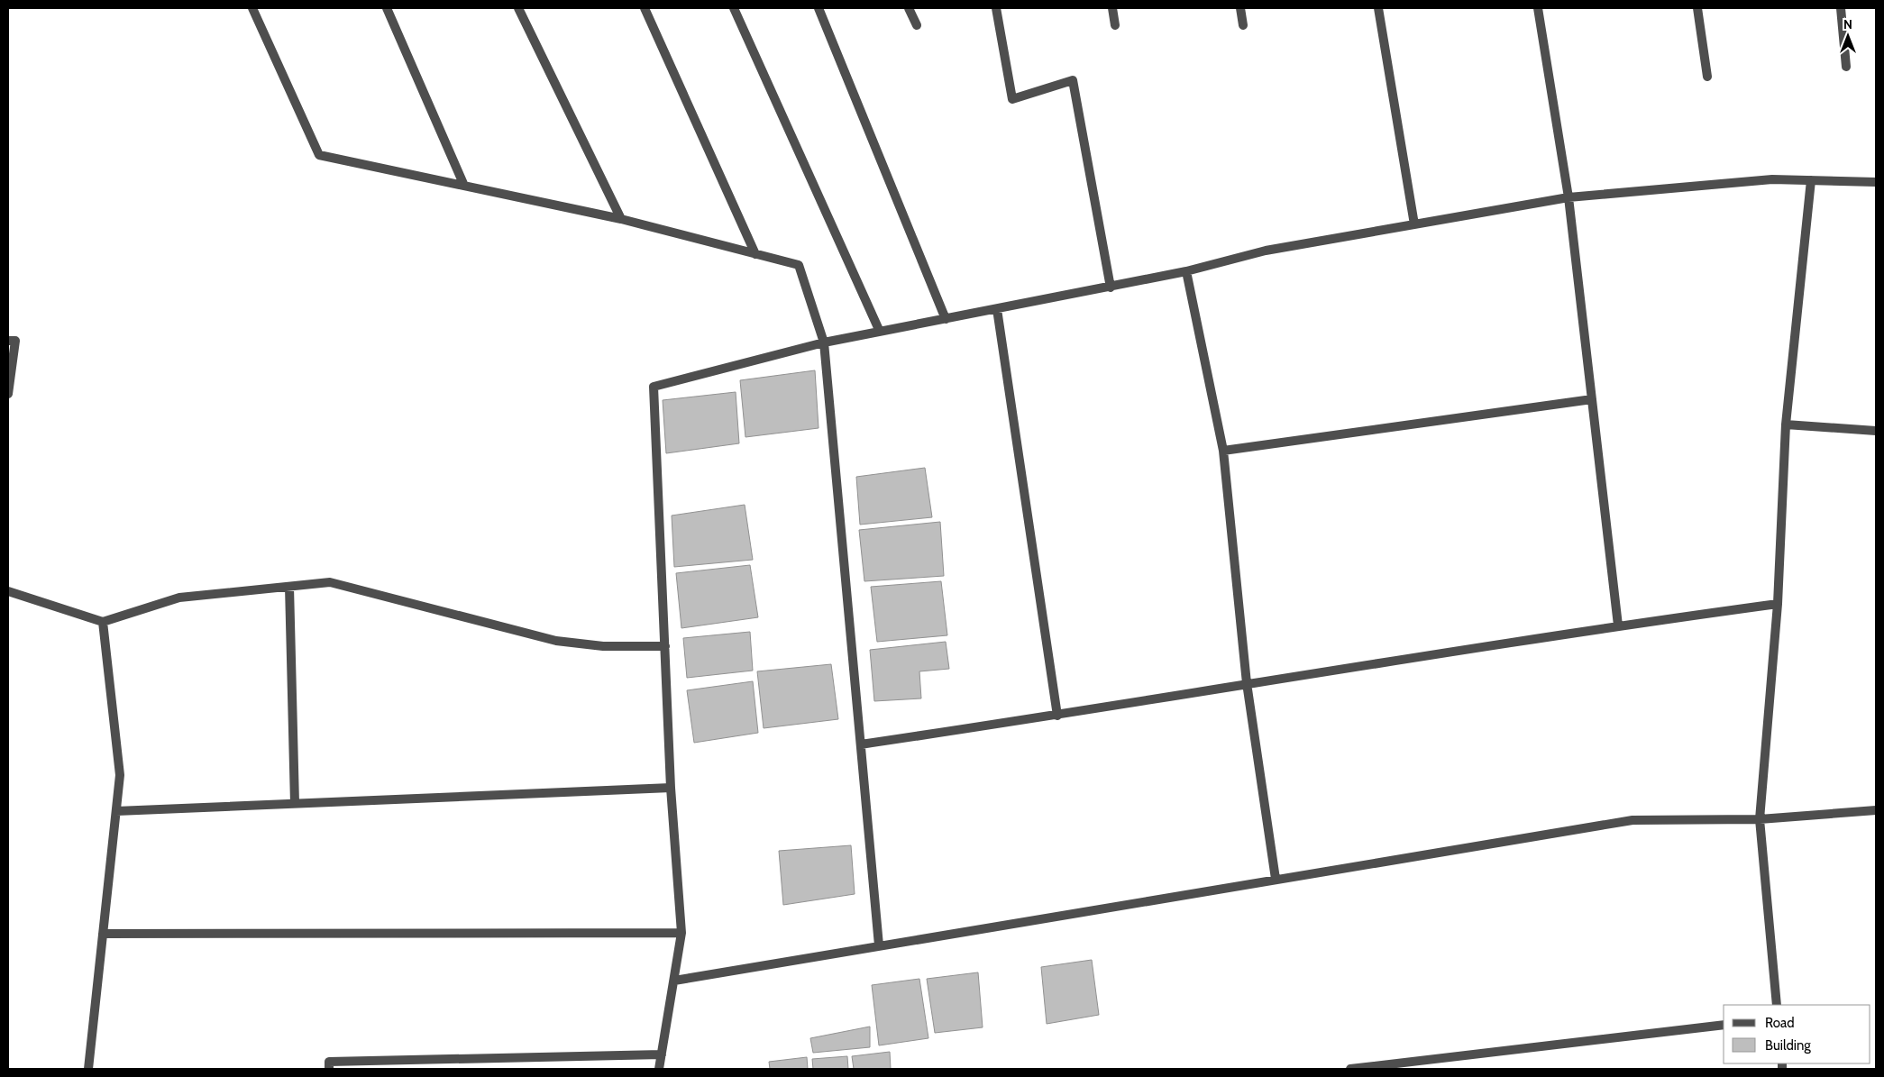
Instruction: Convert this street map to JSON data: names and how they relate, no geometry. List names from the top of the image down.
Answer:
{
  "legend": ["Road", "Building"],
  "north": "top"
}
